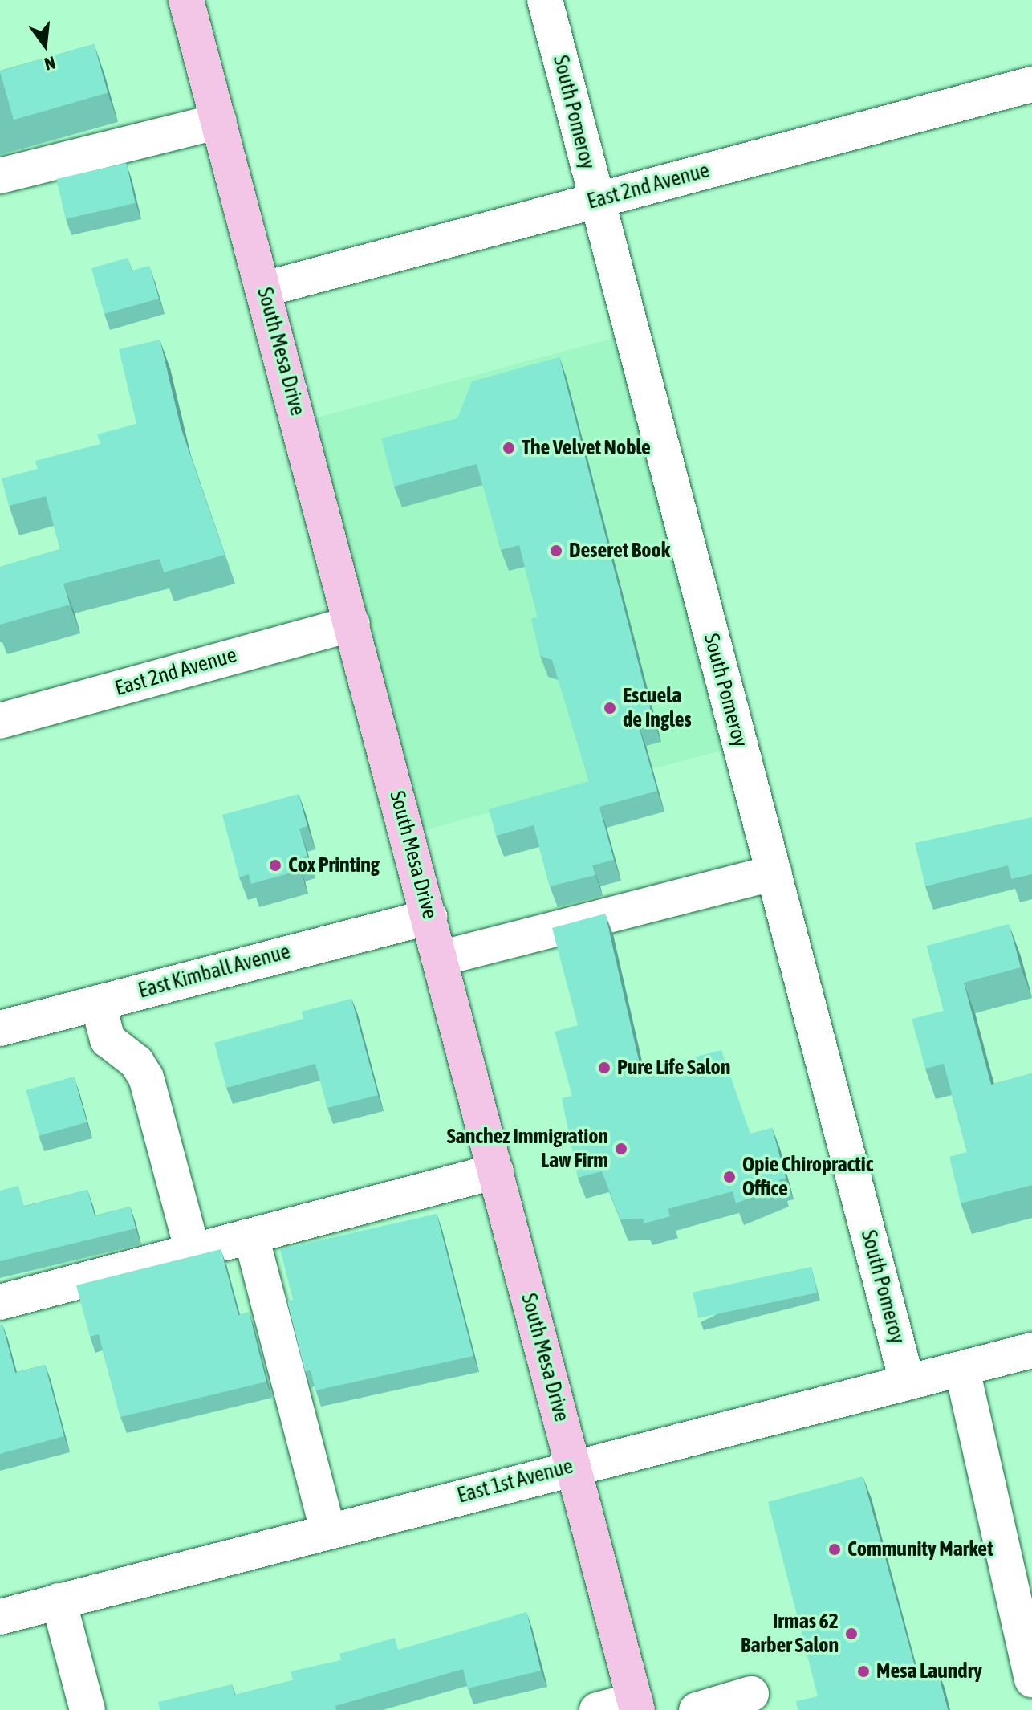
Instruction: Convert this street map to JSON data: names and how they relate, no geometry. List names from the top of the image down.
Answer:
{
  "streets": {
    "main road": ["South Mesa Drive"],
    "street": [
      "South Pomeroy",
      "East 2nd Avenue",
      "East Kimball Avenue",
      "East 1st Avenue"
    ]
  },
  "crossings": [
    ["South Pomeroy", "East 2nd Avenue"],
    ["South Pomeroy", "East 1st Avenue"],
    ["East 2nd Avenue", "South Mesa Drive"],
    ["South Mesa Drive", "East Kimball Avenue"],
    ["South Mesa Drive", "East 1st Avenue"]
  ],
  "places": [
    "The Velvet Noble",
    "Deseret Book",
    "Escuela de Ingles",
    "Cox Printing",
    "Pure Life Salon",
    "Sanchez Immigration Law Firm",
    "Opie Chiropractic Office",
    "Community Market",
    "Irmas 62 Barber Salon",
    "Mesa Laundry"
  ],
  "north": "bottom"
}
